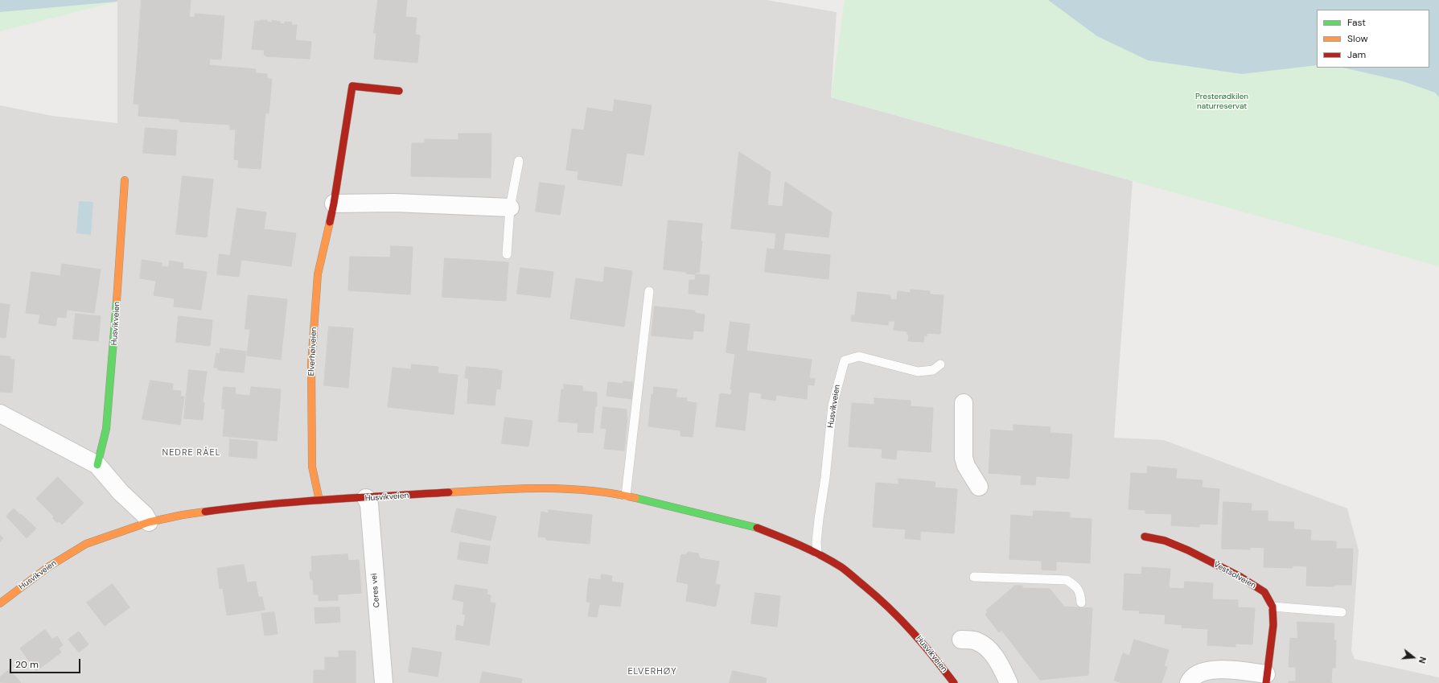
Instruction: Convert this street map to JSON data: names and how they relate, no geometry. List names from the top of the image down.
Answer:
{
  "streets": {
    "main road": ["Husvikveien", "Elverhøiveien", "Vestsolveien"],
    "street": ["Ceres vei"]
  },
  "crossings": [
    ["Husvikveien", "Elverhøiveien"],
    ["Husvikveien", "Ceres vei"]
  ],
  "districts": ["NEDRE RÅEL", "ELVERHØY"],
  "parks": ["Presterødkilen naturreservat"],
  "legend": ["Fast", "Slow", "Jam"],
  "scale_bar": "20 m",
  "north": "right"
}
